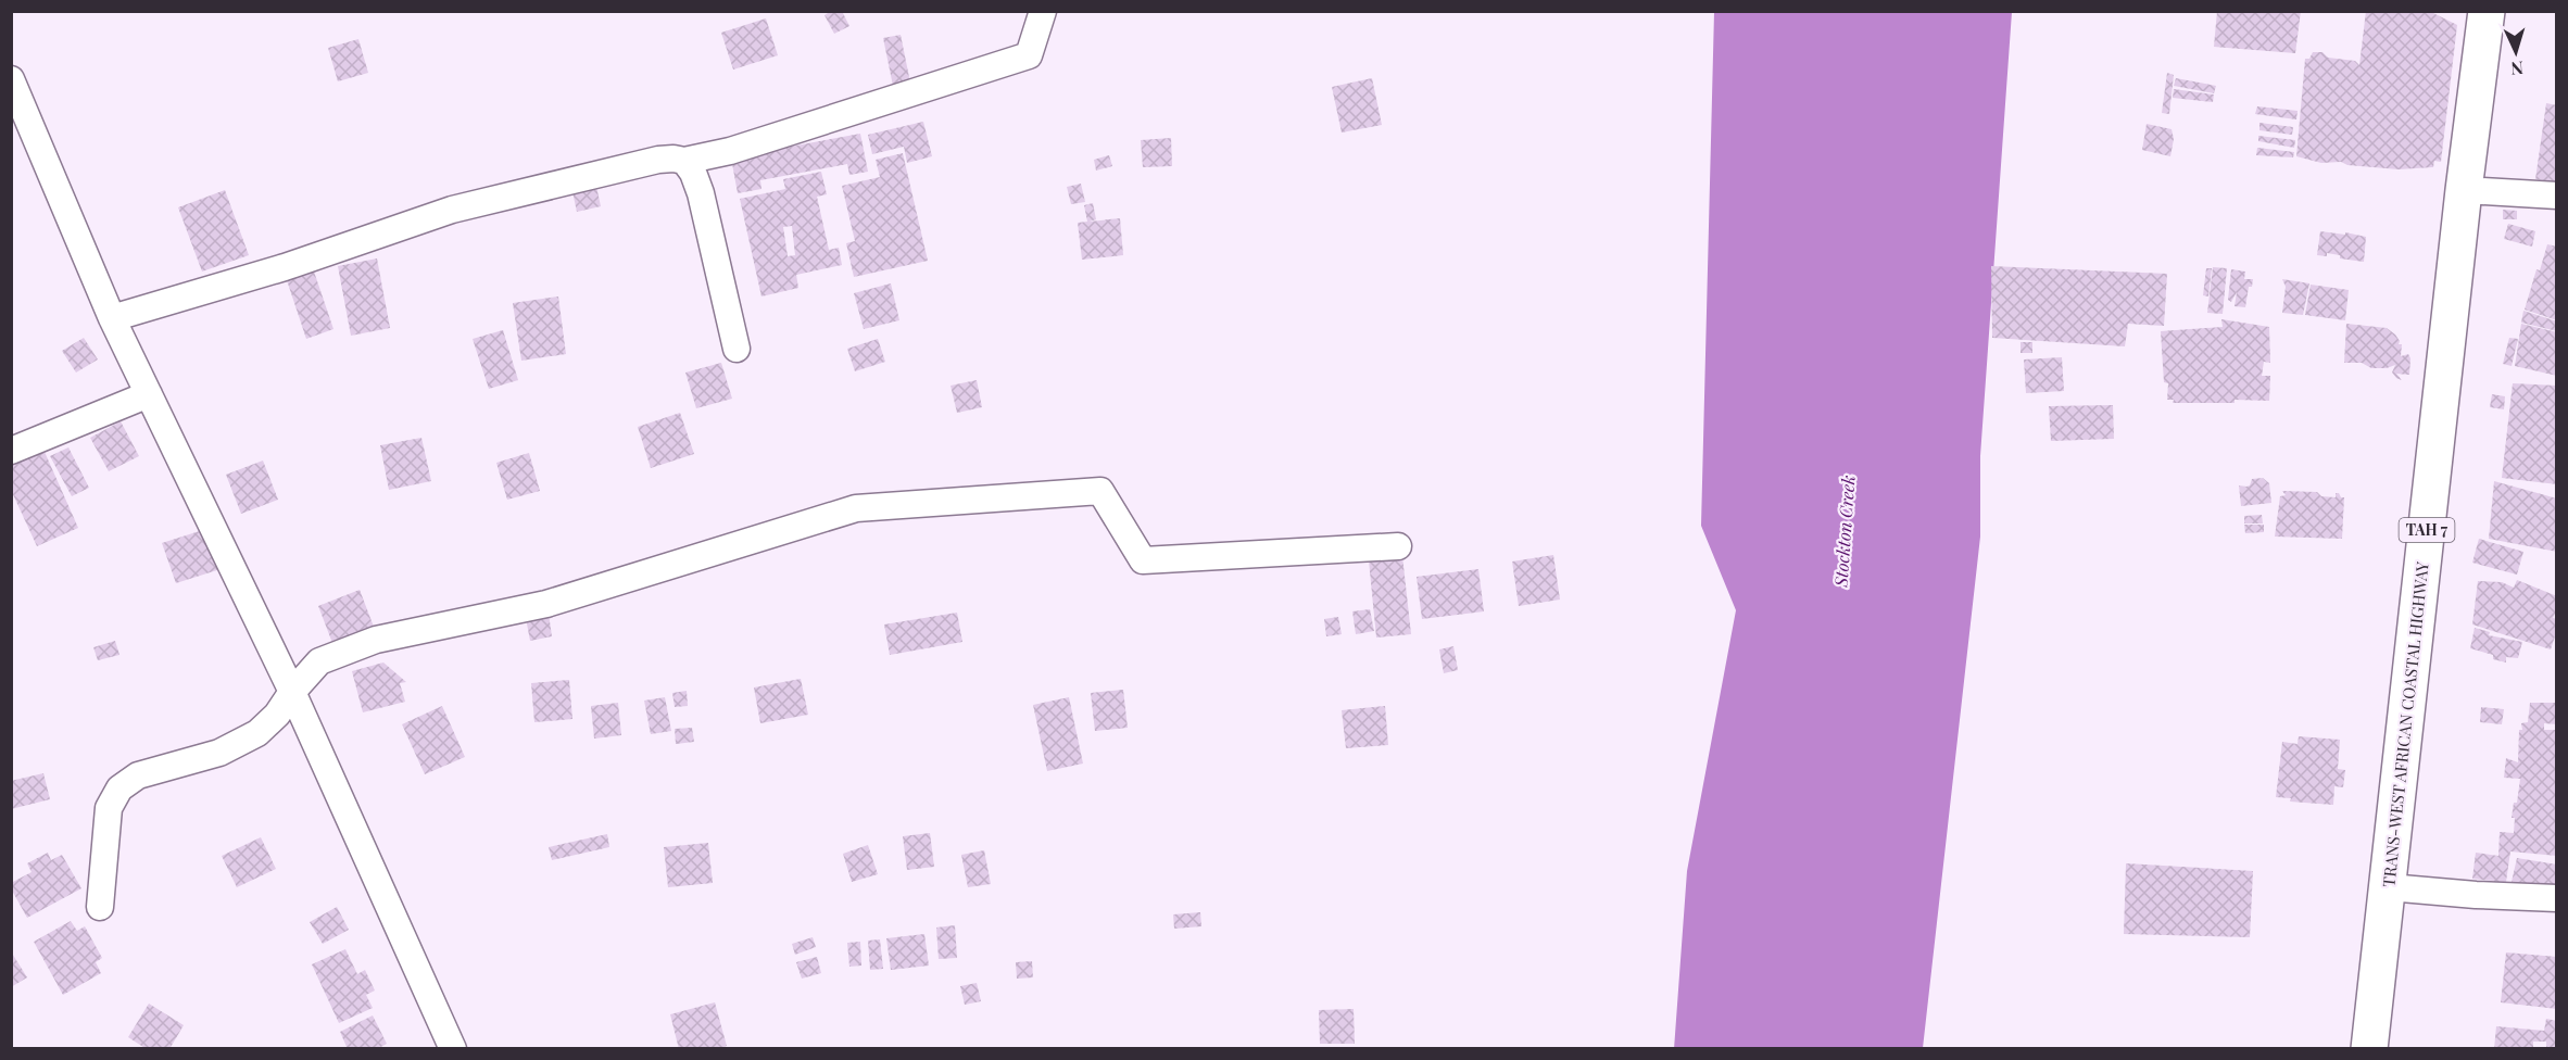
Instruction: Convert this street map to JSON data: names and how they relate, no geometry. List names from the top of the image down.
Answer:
{
  "streets": {
    "highway": ["TAH 7", "TRANS-WEST AFRICAN COASTAL HIGHWAY"]
  },
  "water": ["Stockton Creek"],
  "north": "bottom"
}
